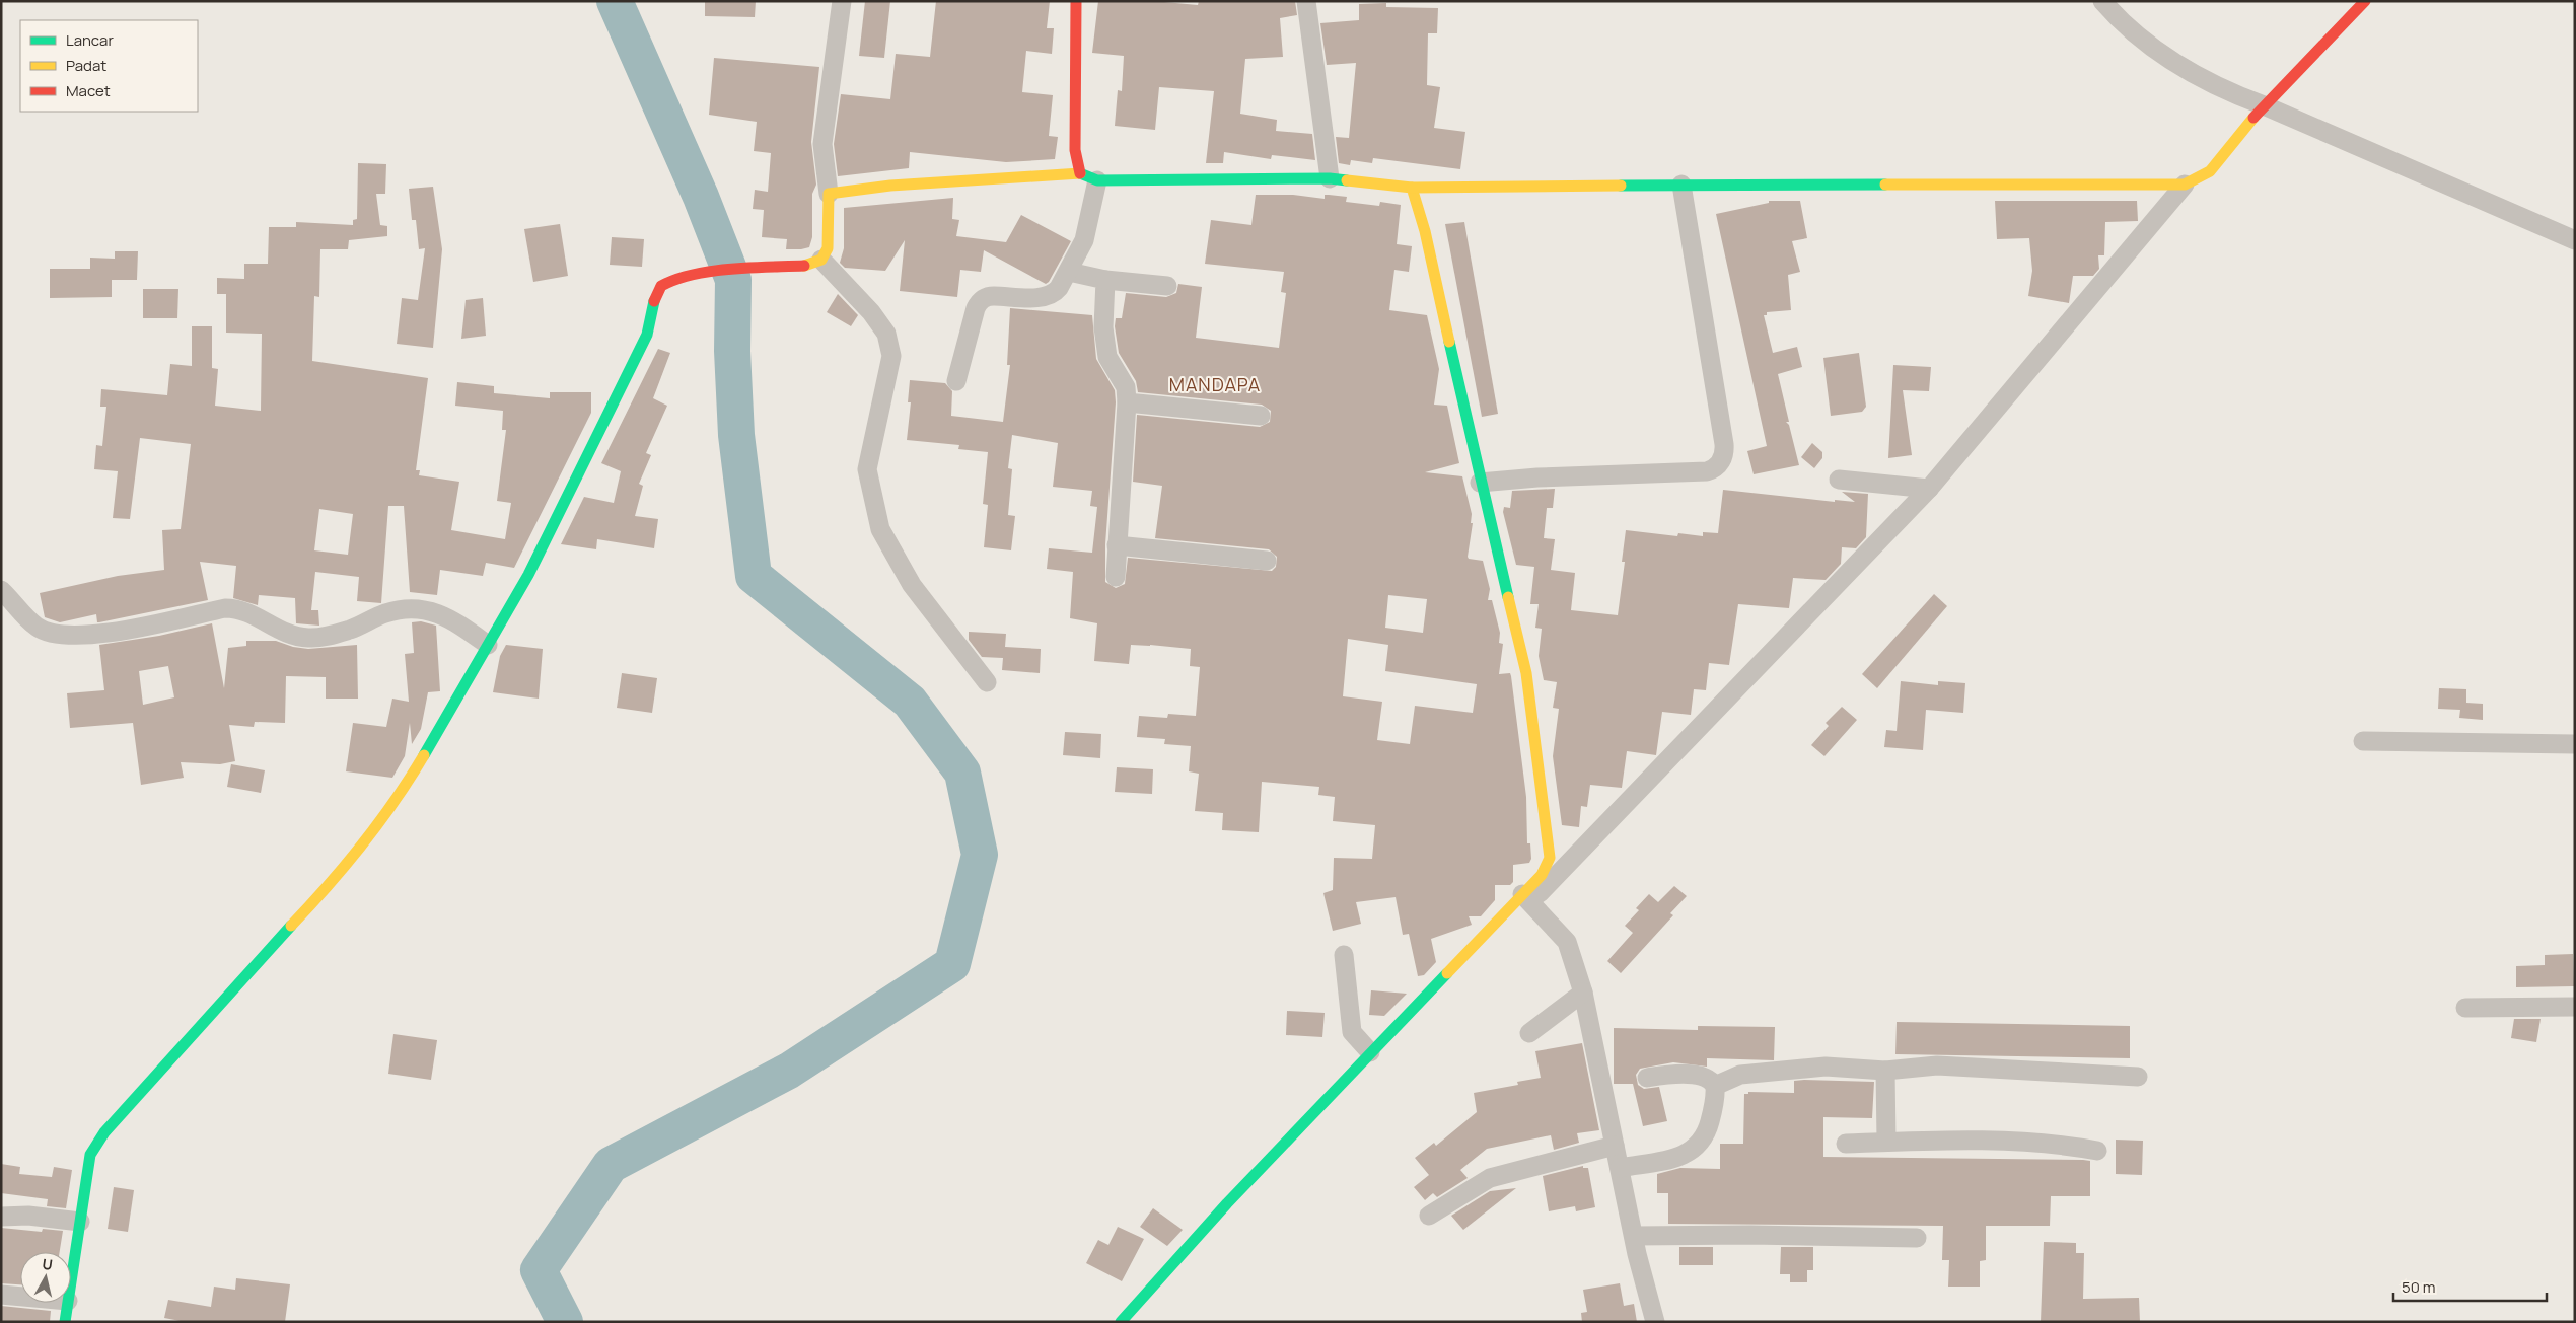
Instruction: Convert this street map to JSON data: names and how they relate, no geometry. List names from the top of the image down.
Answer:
{
  "districts": ["MANDAPA"],
  "legend": ["Lancar", "Padat", "Macet"],
  "scale_bar": "50 m",
  "north": "top"
}
